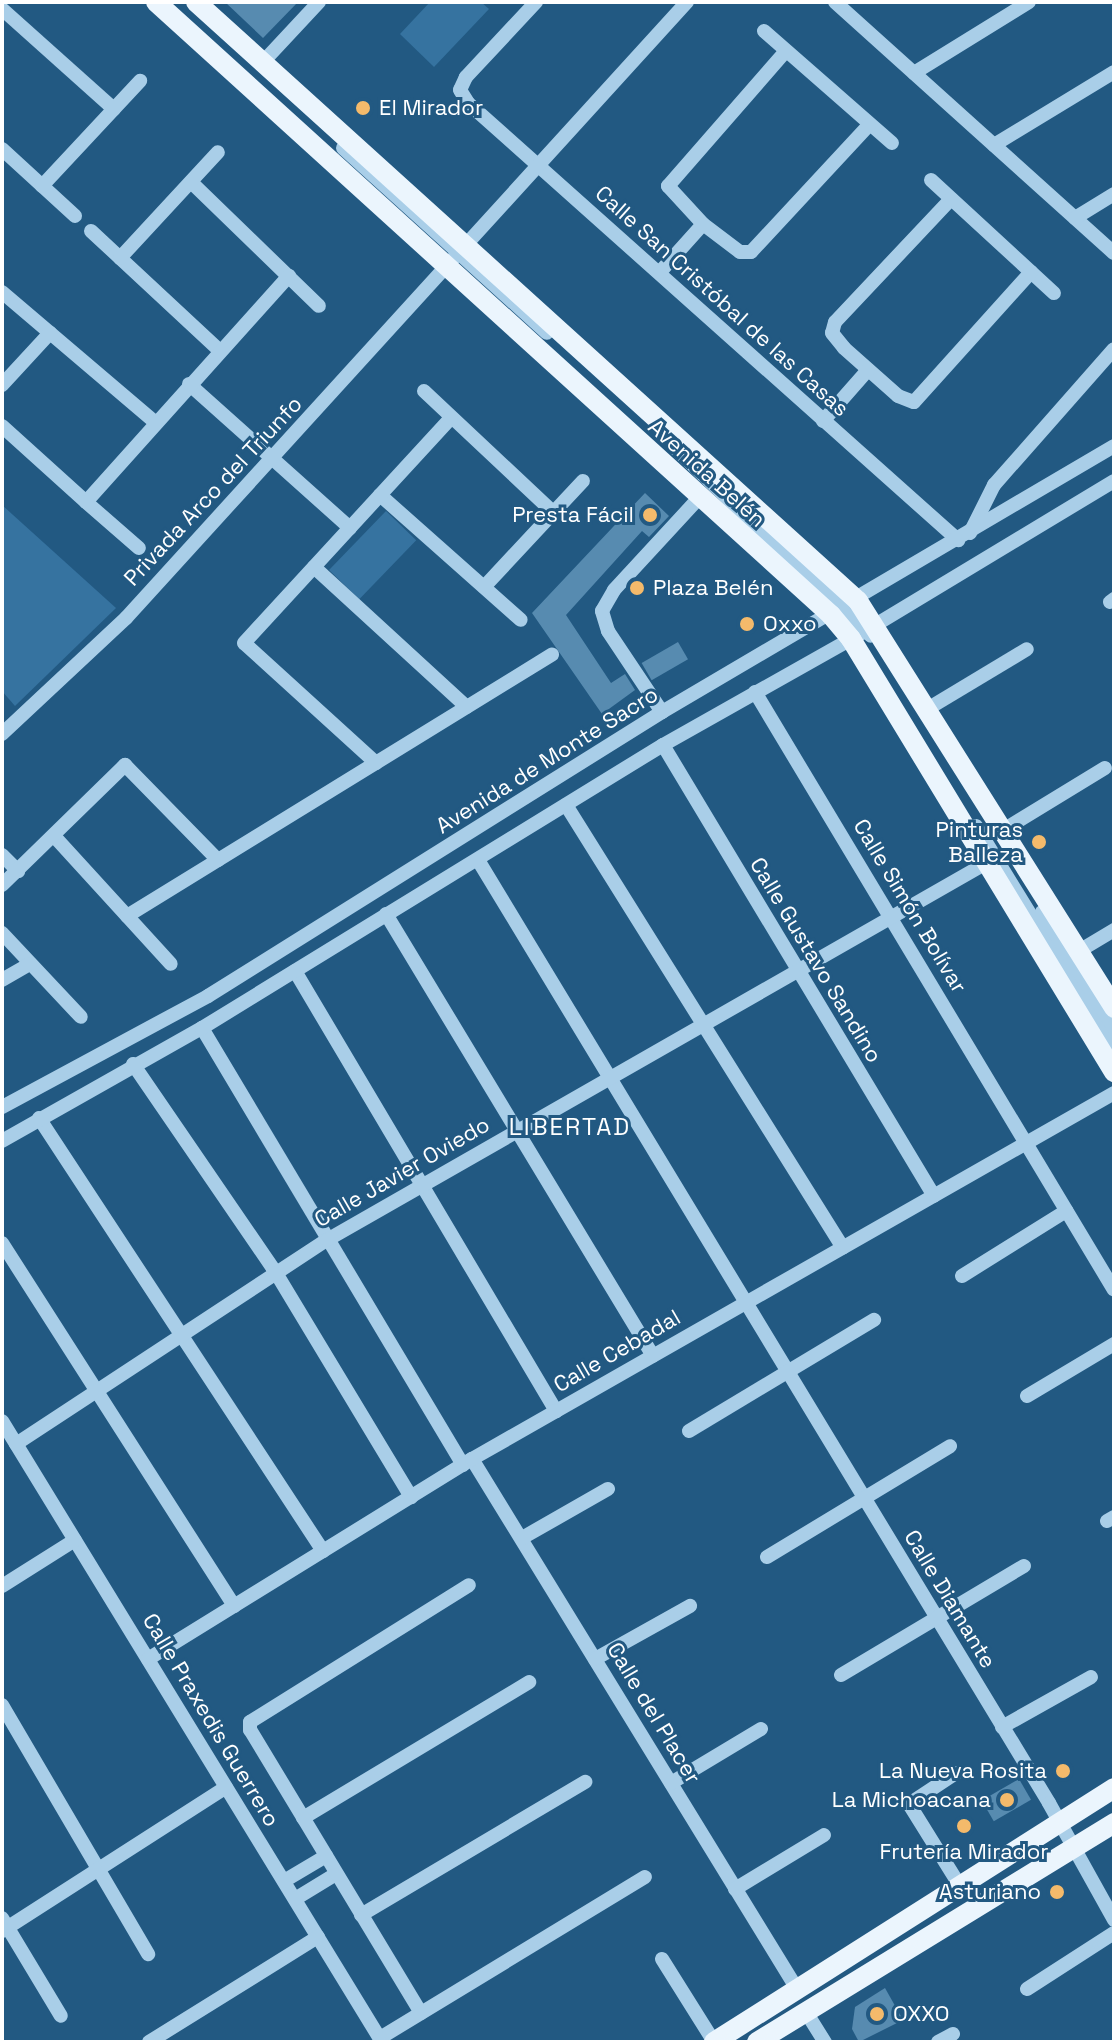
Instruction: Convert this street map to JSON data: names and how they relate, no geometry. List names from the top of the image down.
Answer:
{
  "streets": {
    "main road": ["Avenida Belén"],
    "street": [
      "Calle San Cristóbal de las Casas",
      "Privada Arco del Triunfo",
      "Avenida de Monte Sacro",
      "Calle Simón Bolívar",
      "Calle Gustavo Sandino",
      "Calle Javier Oviedo",
      "Calle Cebadal",
      "Calle Diamante",
      "Calle del Placer",
      "Calle Praxedis Guerrero"
    ]
  },
  "crossings": [
    ["Calle San Cristóbal de las Casas", "Privada Arco del Triunfo"],
    ["Calle San Cristóbal de las Casas", "Avenida de Monte Sacro"],
    ["Avenida Belén", "Privada Arco del Triunfo"],
    ["Avenida Belén", "Avenida de Monte Sacro"],
    ["Avenida Belén", "Calle Javier Oviedo"],
    ["Calle Simón Bolívar", "Calle Javier Oviedo"],
    ["Calle Simón Bolívar", "Calle Cebadal"],
    ["Calle Gustavo Sandino", "Calle Javier Oviedo"],
    ["Calle Gustavo Sandino", "Calle Cebadal"],
    ["Calle Javier Oviedo", "Calle Diamante"],
    ["Calle Javier Oviedo", "Calle del Placer"],
    ["Calle Javier Oviedo", "Calle Praxedis Guerrero"],
    ["Calle Cebadal", "Calle Diamante"],
    ["Calle Cebadal", "Calle del Placer"],
    ["Calle Cebadal", "Calle Praxedis Guerrero"]
  ],
  "districts": ["LIBERTAD"],
  "places": [
    "El Mirador",
    "Presta Fácil",
    "Plaza Belén",
    "Oxxo",
    "Pinturas Balleza",
    "La Nueva Rosita",
    "La Michoacana",
    "Frutería Mirador",
    "Asturiano",
    "OXXO"
  ]
}
